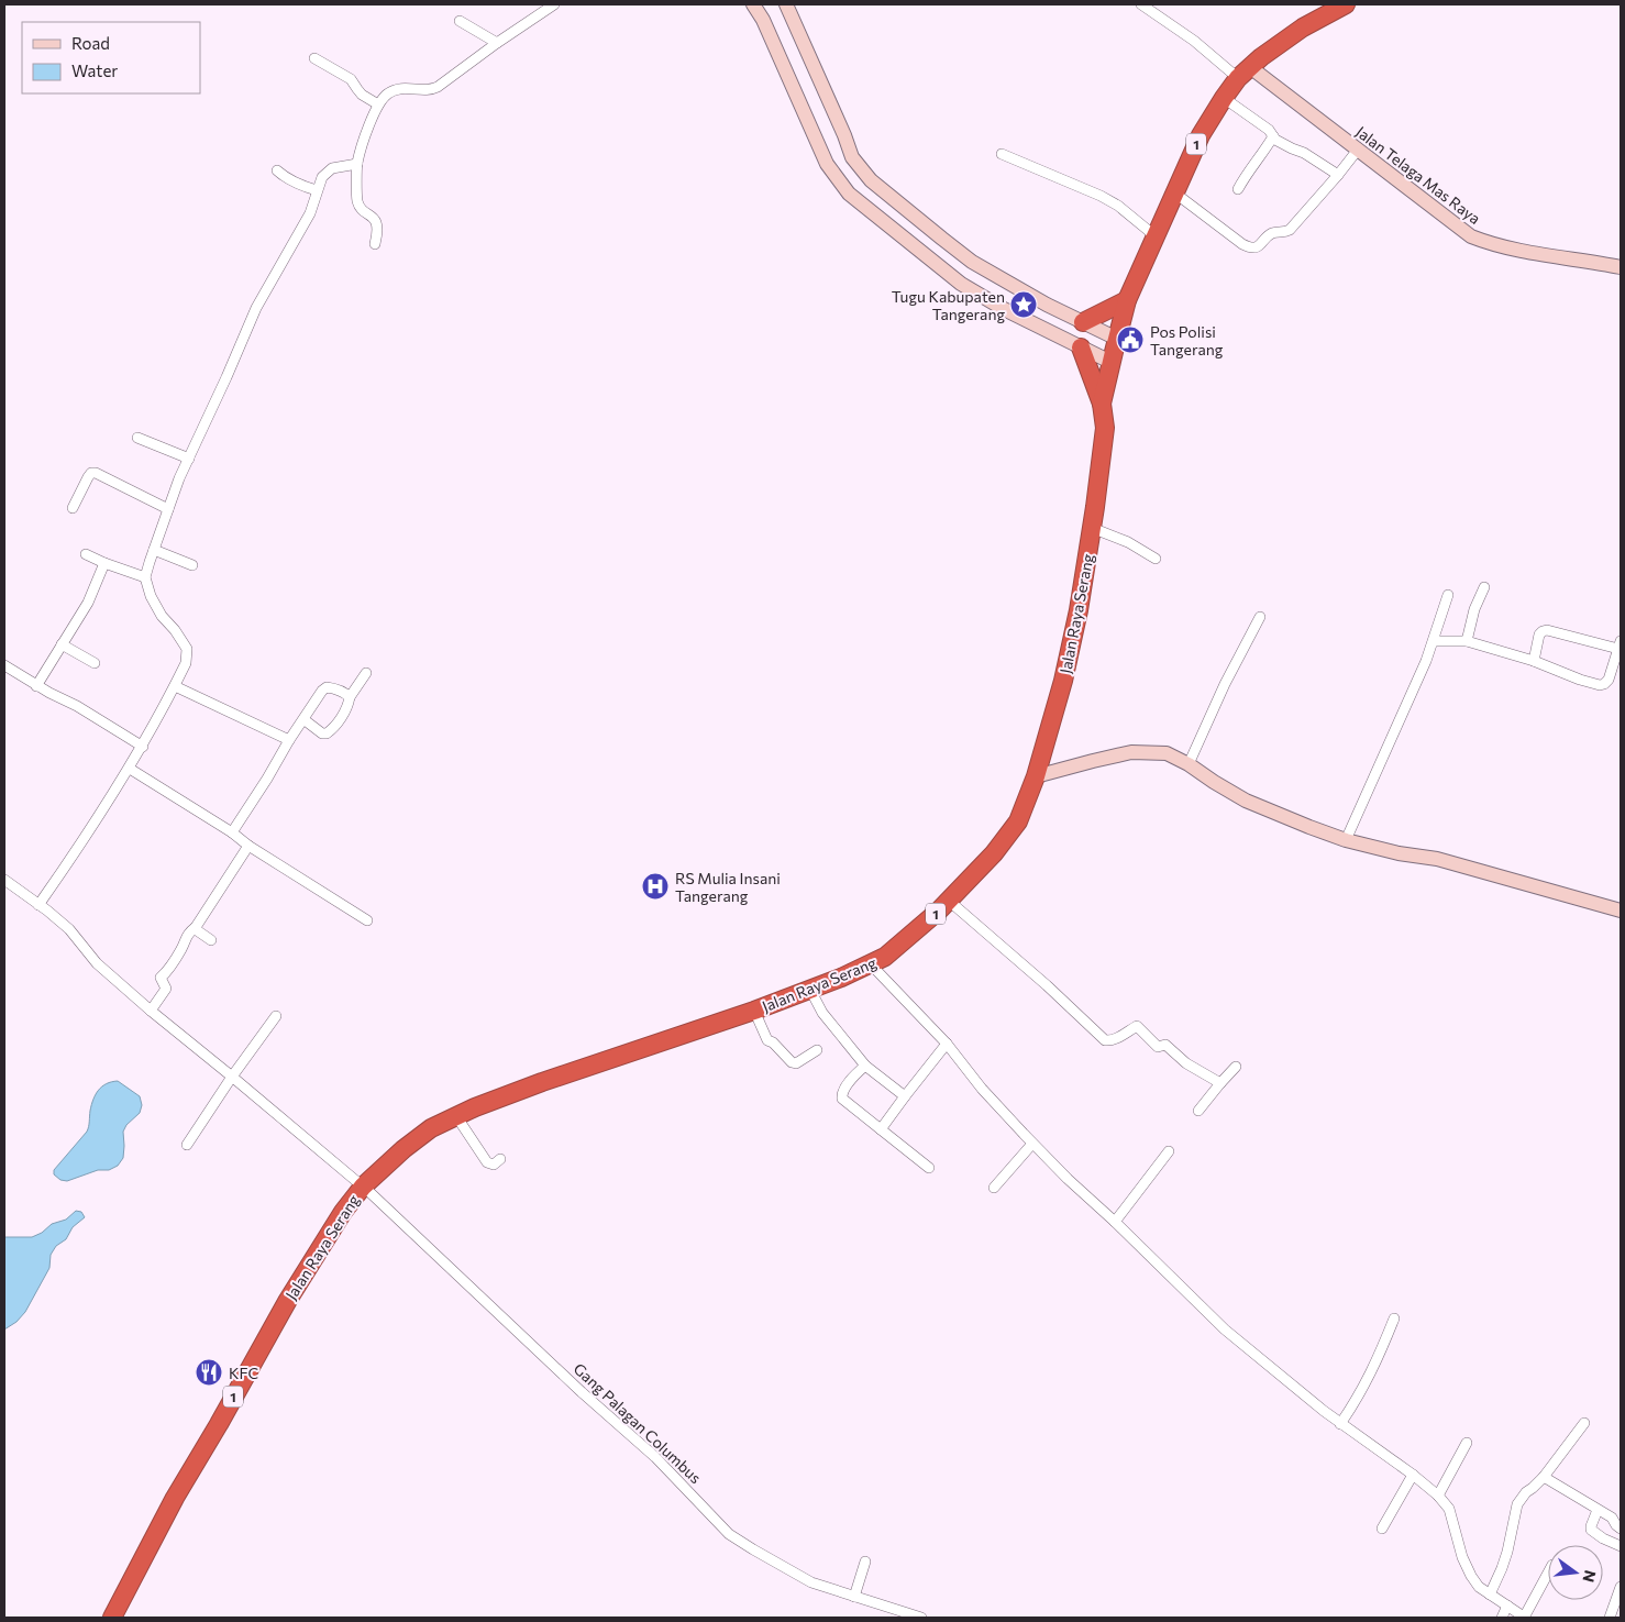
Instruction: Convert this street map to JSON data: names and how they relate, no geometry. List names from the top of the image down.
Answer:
{
  "streets": {
    "highway": ["1", "Jalan Raya Serang"],
    "main road": ["Jalan Telaga Mas Raya"],
    "street": ["Gang Palagan Columbus"]
  },
  "crossings": [
    ["Jalan Telaga Mas Raya", "Jalan Raya Serang"],
    ["Jalan Raya Serang", "Gang Palagan Columbus"]
  ],
  "places": {
    "place": ["Tugu Kabupaten Tangerang"],
    "public building": ["Pos Polisi Tangerang"],
    "hospital": ["RS Mulia Insani Tangerang"],
    "restaurant": ["KFC"]
  },
  "legend": ["Road", "Water"],
  "north": "right"
}
